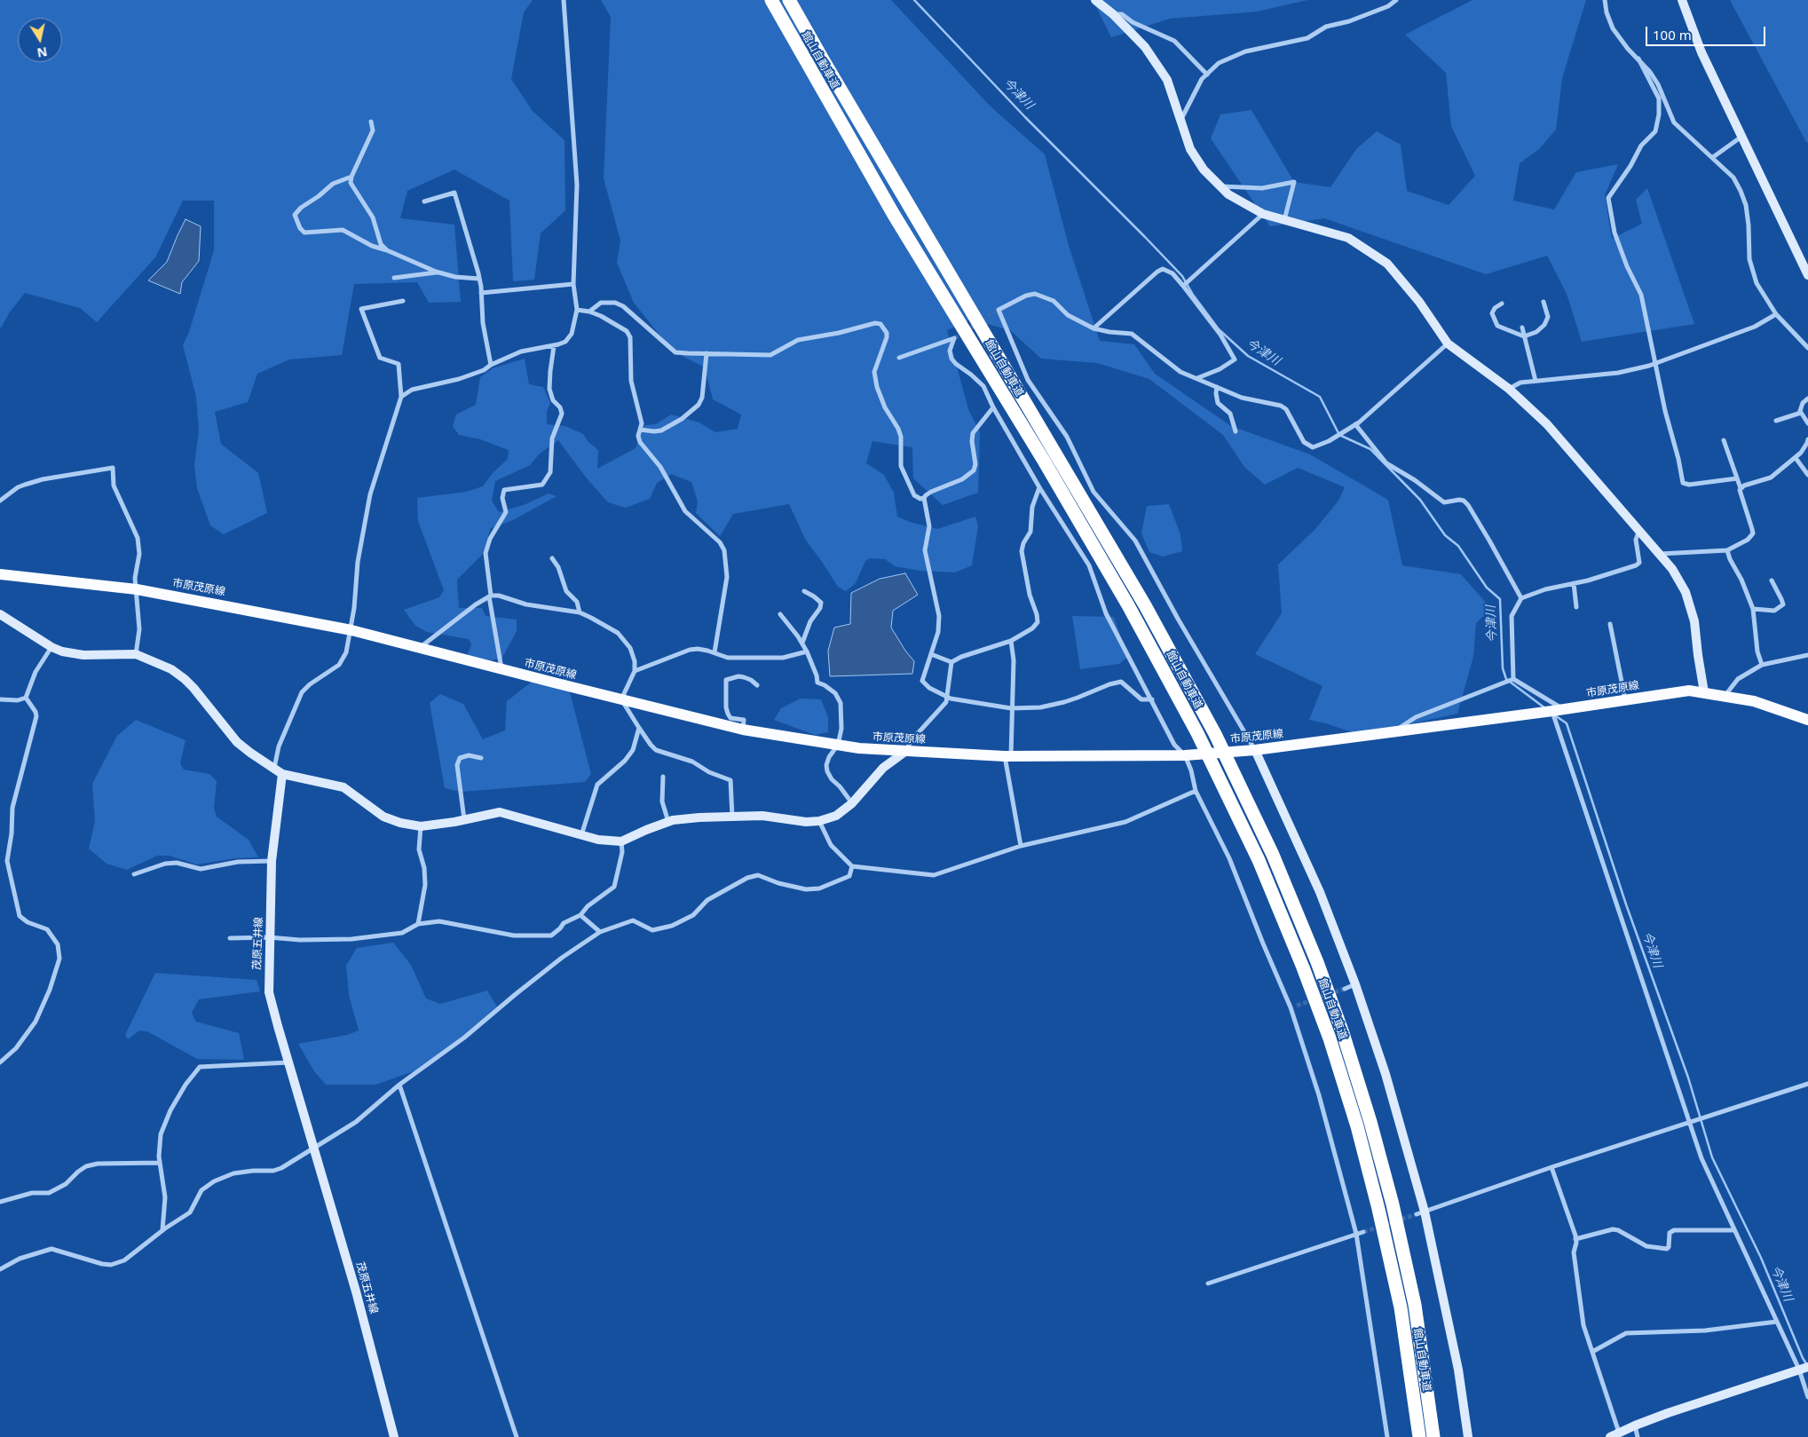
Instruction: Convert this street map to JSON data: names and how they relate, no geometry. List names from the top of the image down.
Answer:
{
  "streets": {
    "highway": ["館山自動車道"],
    "main road": ["市原茂原線"],
    "street": ["茂原五井線"]
  },
  "water": ["今津川"],
  "scale_bar": "100 m",
  "north": "bottom"
}
